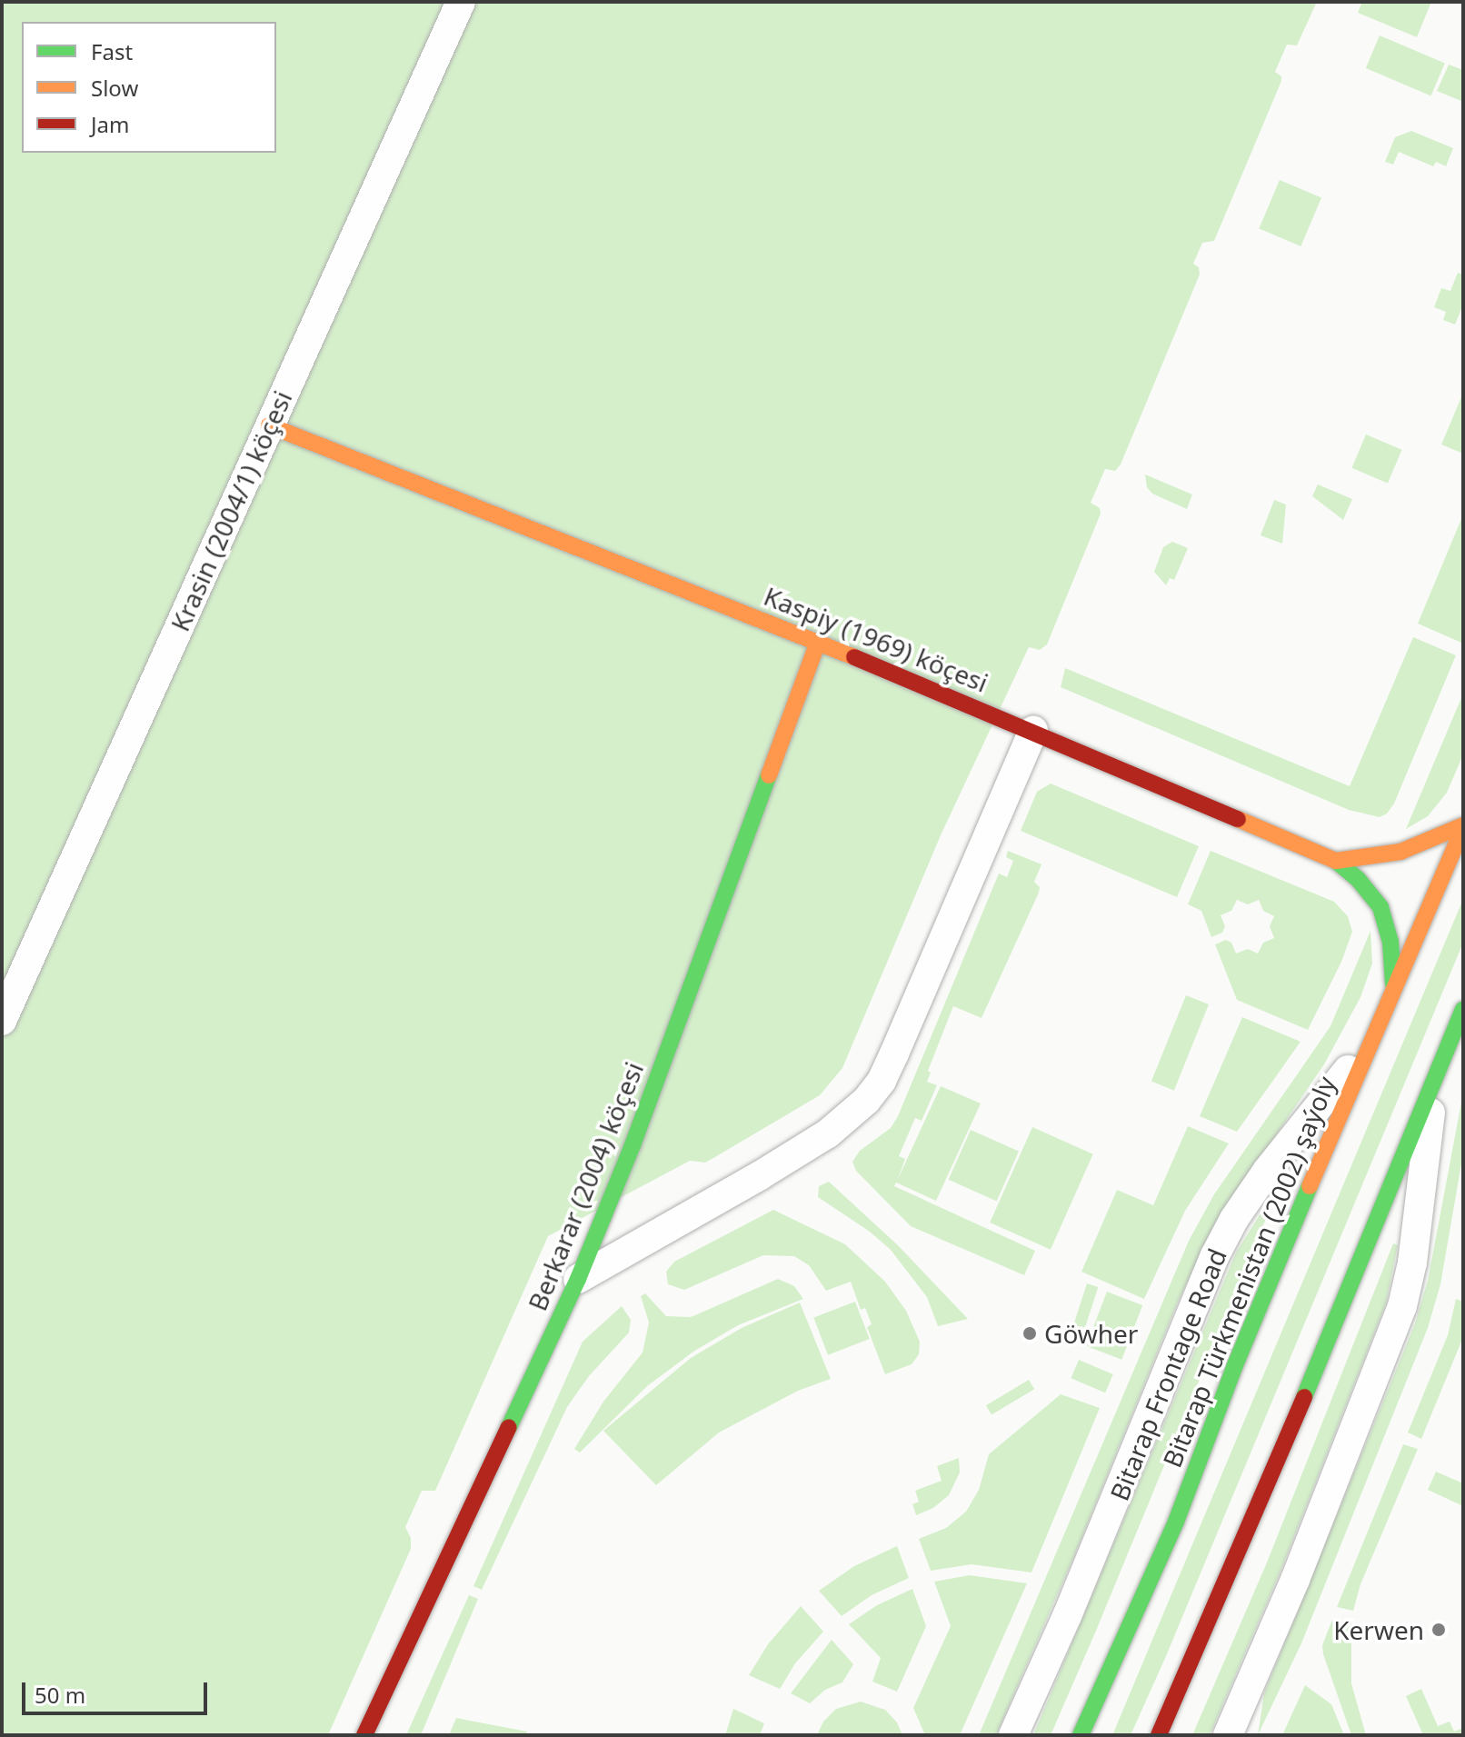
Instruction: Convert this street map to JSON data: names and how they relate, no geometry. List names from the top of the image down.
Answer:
{
  "streets": {
    "street": [
      "Krasin (2004/1) köçesi",
      "Kaspiy (1969) köçesi",
      "Berkarar (2004) köçesi",
      "Bitarap Türkmenistan (2002) şaýoly",
      "Bitarap Frontage Road"
    ]
  },
  "crossings": [
    ["Krasin (2004/1) köçesi", "Kaspiy (1969) köçesi"],
    ["Kaspiy (1969) köçesi", "Berkarar (2004) köçesi"],
    ["Kaspiy (1969) köçesi", "Bitarap Türkmenistan (2002) şaýoly"],
    ["Bitarap Türkmenistan (2002) şaýoly", "Bitarap Frontage Road"]
  ],
  "places": ["Göwher", "Kerwen"],
  "legend": ["Fast", "Slow", "Jam"],
  "scale_bar": "50 m"
}
